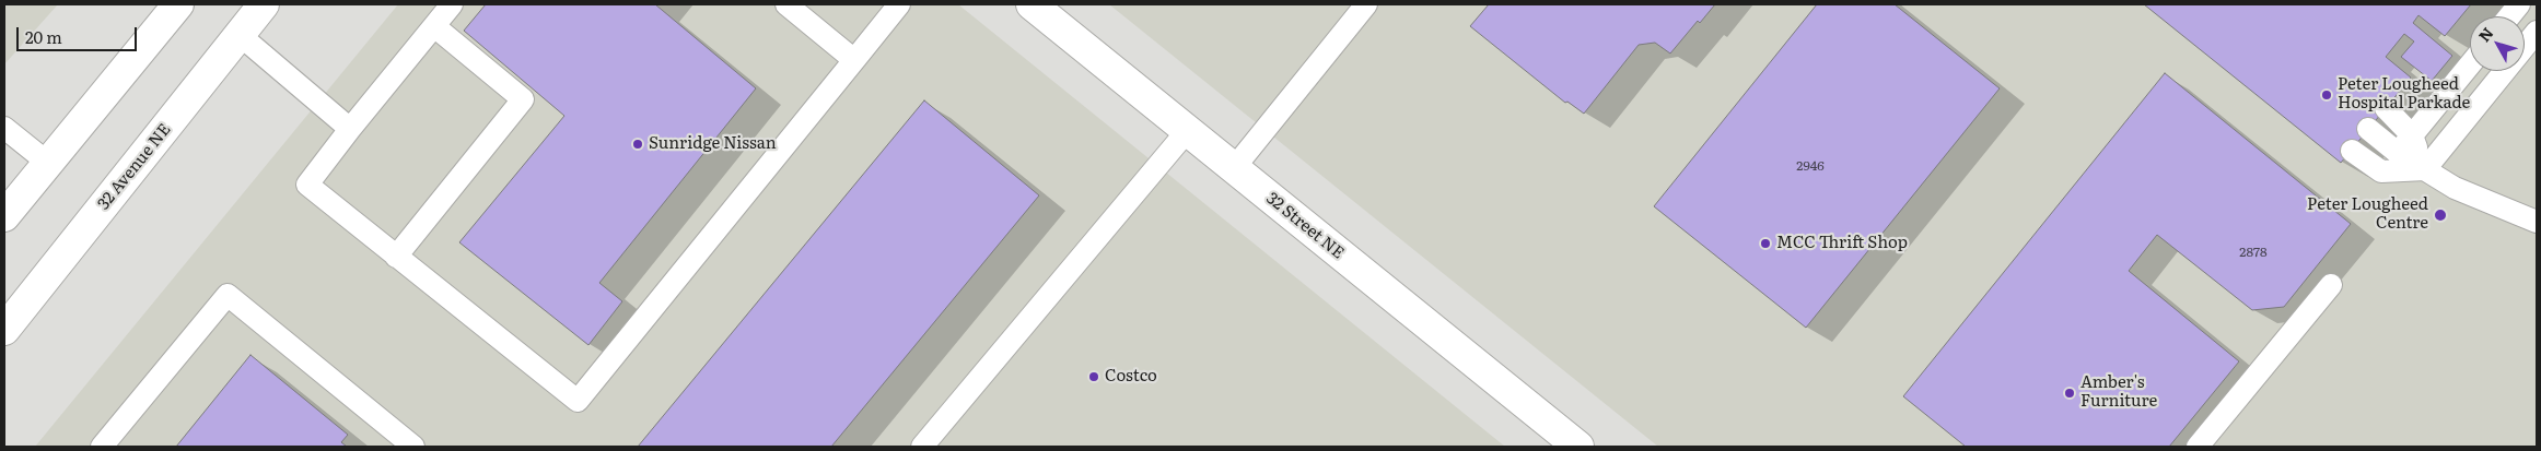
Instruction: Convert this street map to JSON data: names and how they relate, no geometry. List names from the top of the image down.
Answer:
{
  "streets": {
    "main road": ["32 Avenue NE", "32 Street NE"]
  },
  "places": [
    "Peter Lougheed Hospital Parkade",
    "Sunridge Nissan",
    "Peter Lougheed Centre",
    "MCC Thrift Shop",
    "Costco",
    "Amber's Furniture"
  ],
  "house_numbers": ["2946", "2878"],
  "scale_bar": "20 m",
  "north": "top left"
}
